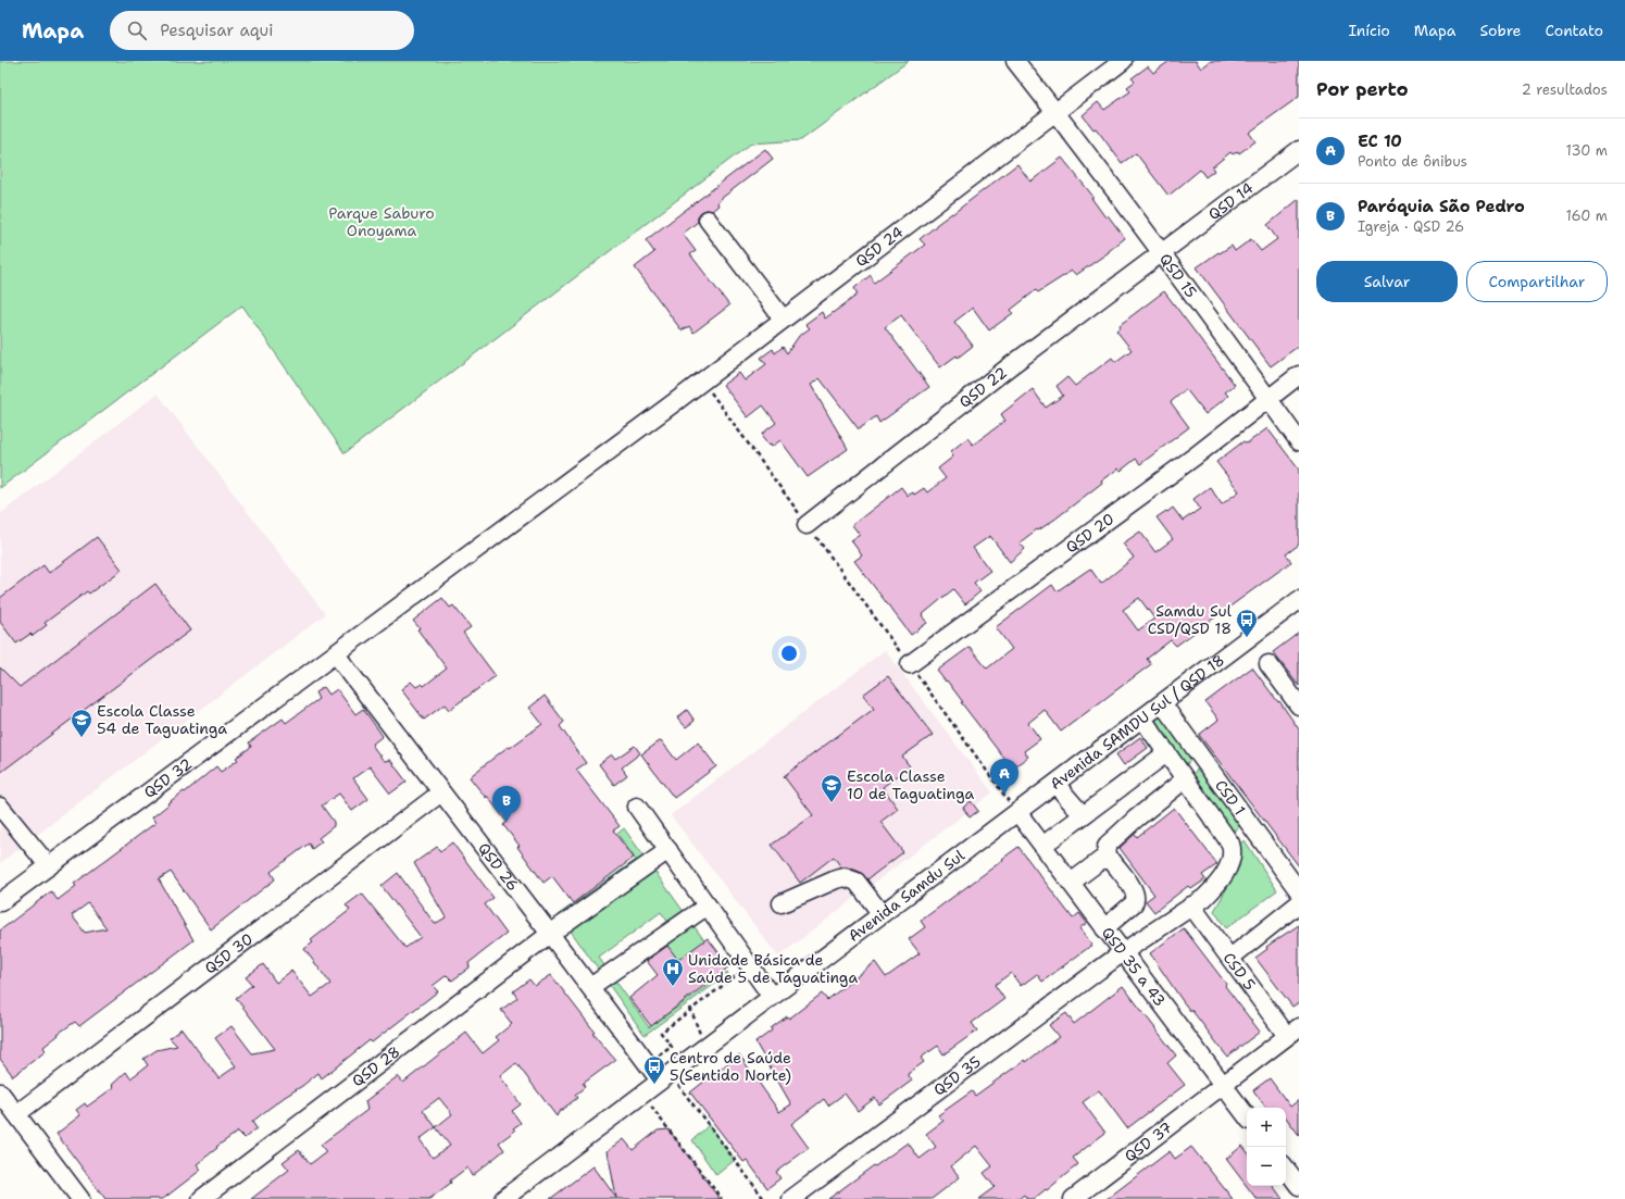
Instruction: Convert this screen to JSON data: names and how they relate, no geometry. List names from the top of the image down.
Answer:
{
  "streets": {
    "street": [
      "QSD 14",
      "QSD 24",
      "QSD 15",
      "QSD 22",
      "QSD 20",
      "Avenida SAMDU Sul / QSD 18",
      "QSD 32",
      "CSD 1",
      "QSD 26",
      "Avenida Samdu Sul",
      "QSD 30",
      "QSD 35 a 43",
      "CSD 5",
      "QSD 28",
      "QSD 35",
      "QSD 37"
    ]
  },
  "crossings": [
    ["QSD 14", "QSD 15"],
    ["QSD 14", "QSD 22"],
    ["QSD 24", "QSD 15"],
    ["QSD 24", "QSD 32"],
    ["QSD 15", "QSD 22"],
    ["QSD 15", "QSD 20"],
    ["Avenida SAMDU Sul / QSD 18", "CSD 1"],
    ["Avenida SAMDU Sul / QSD 18", "Avenida Samdu Sul"],
    ["Avenida SAMDU Sul / QSD 18", "QSD 35 a 43"],
    ["QSD 32", "QSD 26"],
    ["QSD 26", "Avenida Samdu Sul"],
    ["QSD 26", "QSD 30"],
    ["QSD 26", "QSD 28"],
    ["Avenida Samdu Sul", "QSD 35 a 43"],
    ["QSD 35 a 43", "QSD 35"],
    ["QSD 35 a 43", "QSD 37"],
    ["CSD 5", "QSD 35"],
    ["CSD 5", "QSD 37"]
  ],
  "parks": ["Parque Saburo Onoyama"],
  "places": {
    "bus stop": ["Samdu Sul CSD/QSD 18", "Centro de Saúde 5(Sentido Norte)"],
    "school or university": ["Escola Classe 54 de Taguatinga", "Escola Classe 10 de Taguatinga"],
    "hospital": ["Unidade Básica de Saúde 5 de Taguatinga"]
  },
  "page": {
    "header": "Mapa",
    "search": "Pesquisar aqui",
    "nav": [
      "Início",
      "Mapa",
      "Sobre",
      "Contato"
    ],
    "heading": ["Por perto", "2 resultados"],
    "list": [
      {
        "mark": "A",
        "name": "EC 10",
        "note": "Ponto de ônibus",
        "value": "130 m"
      },
      {
        "mark": "B",
        "name": "Paróquia São Pedro",
        "note": "Igreja · QSD 26",
        "value": "160 m"
      }
    ],
    "buttons": ["Salvar", "Compartilhar"],
    "pins": ["A", "B"],
    "map_buttons": ["+", "−"]
  }
}
